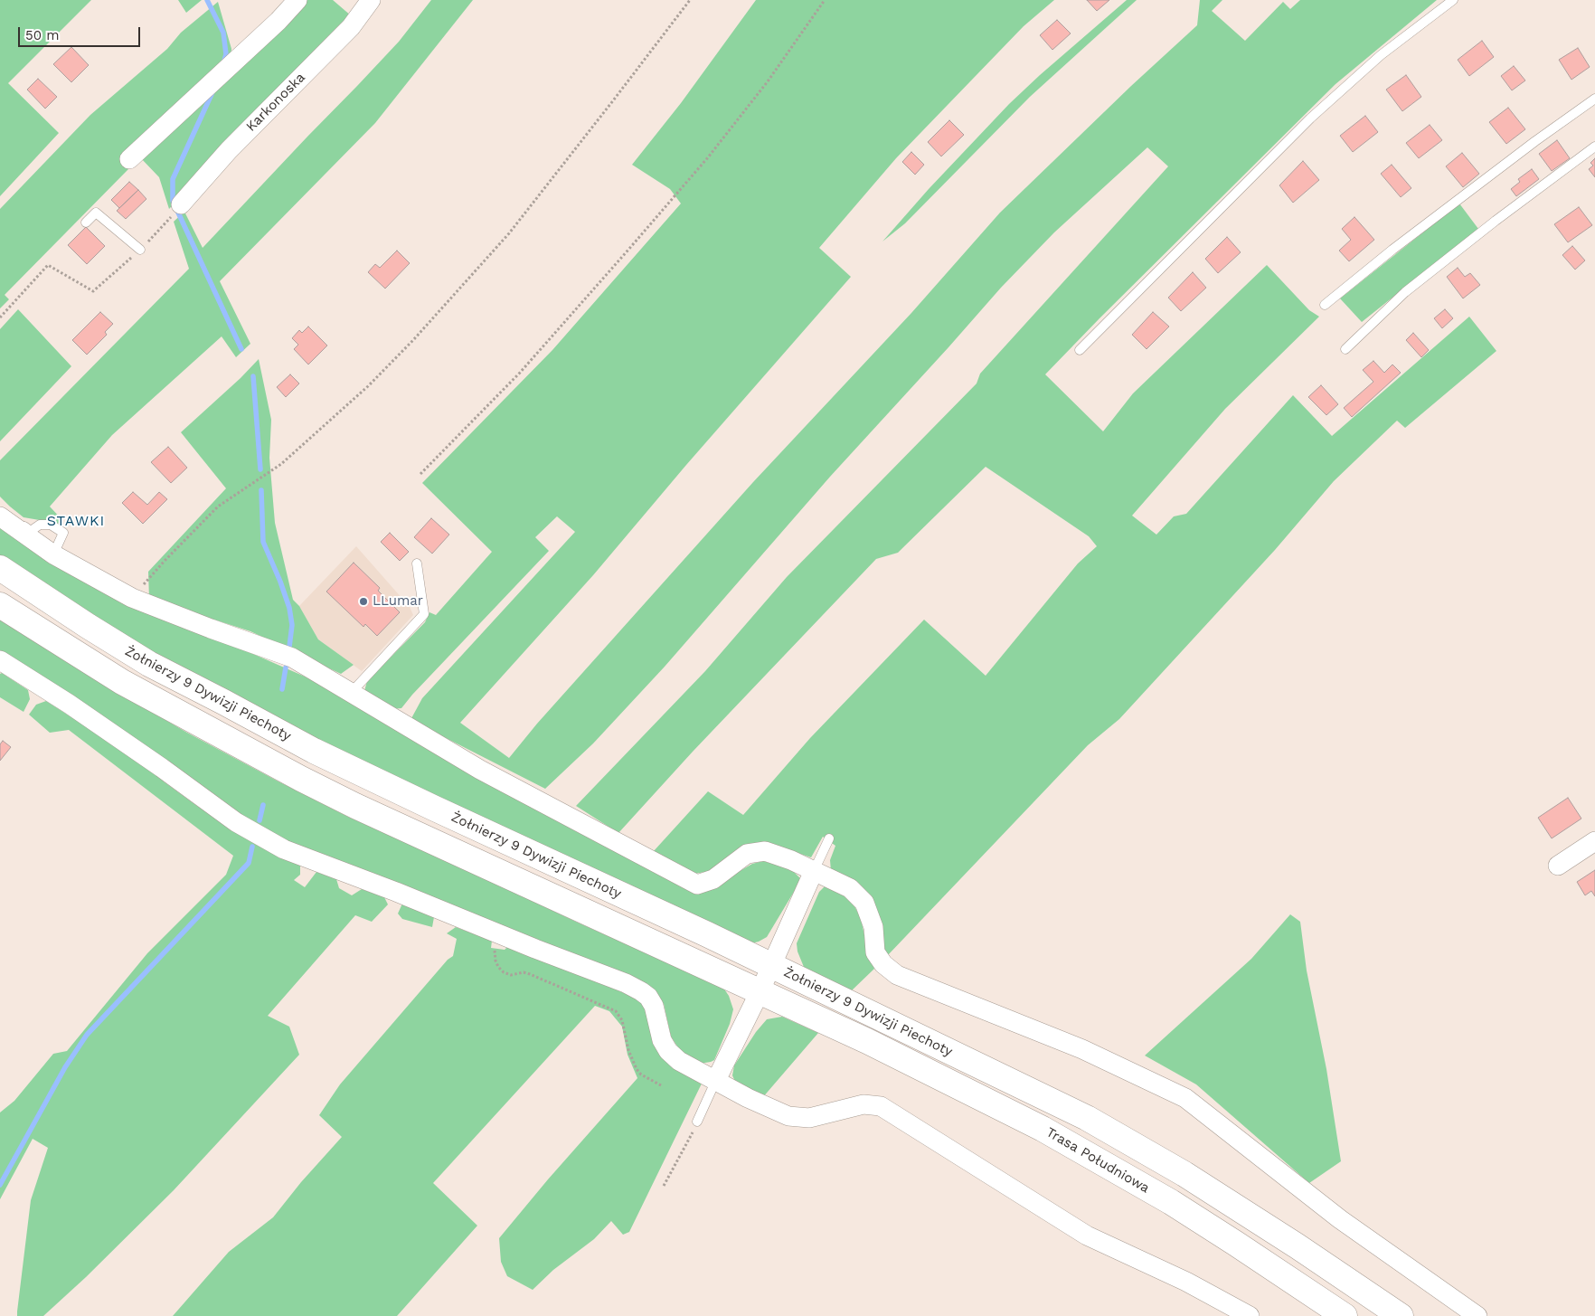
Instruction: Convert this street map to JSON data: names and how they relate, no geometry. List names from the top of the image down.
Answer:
{
  "streets": {
    "highway": ["Żołnierzy 9 Dywizji Piechoty", "Trasa Południowa"],
    "street": ["Karkonoska"]
  },
  "crossings": [
    ["Żołnierzy 9 Dywizji Piechoty", "Trasa Południowa"]
  ],
  "districts": ["STAWKI"],
  "places": ["LLumar"],
  "scale_bar": "50 m"
}
